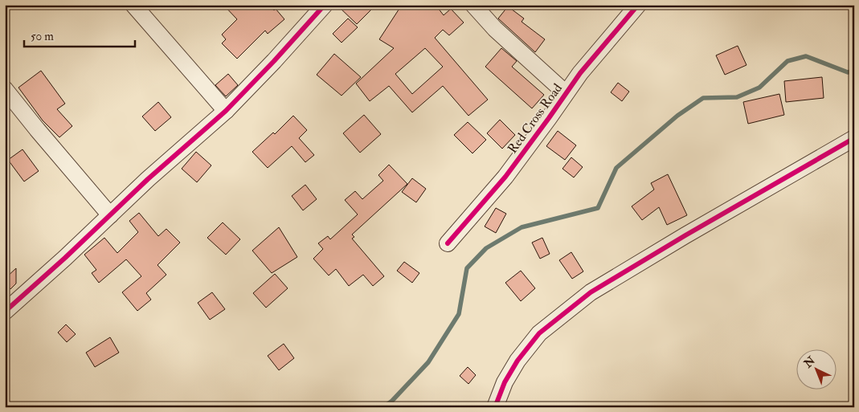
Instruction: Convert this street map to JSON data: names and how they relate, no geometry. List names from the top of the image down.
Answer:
{
  "streets": {
    "street": ["Red Cross Road"]
  },
  "scale_bar": "50 m",
  "north": "top left"
}
